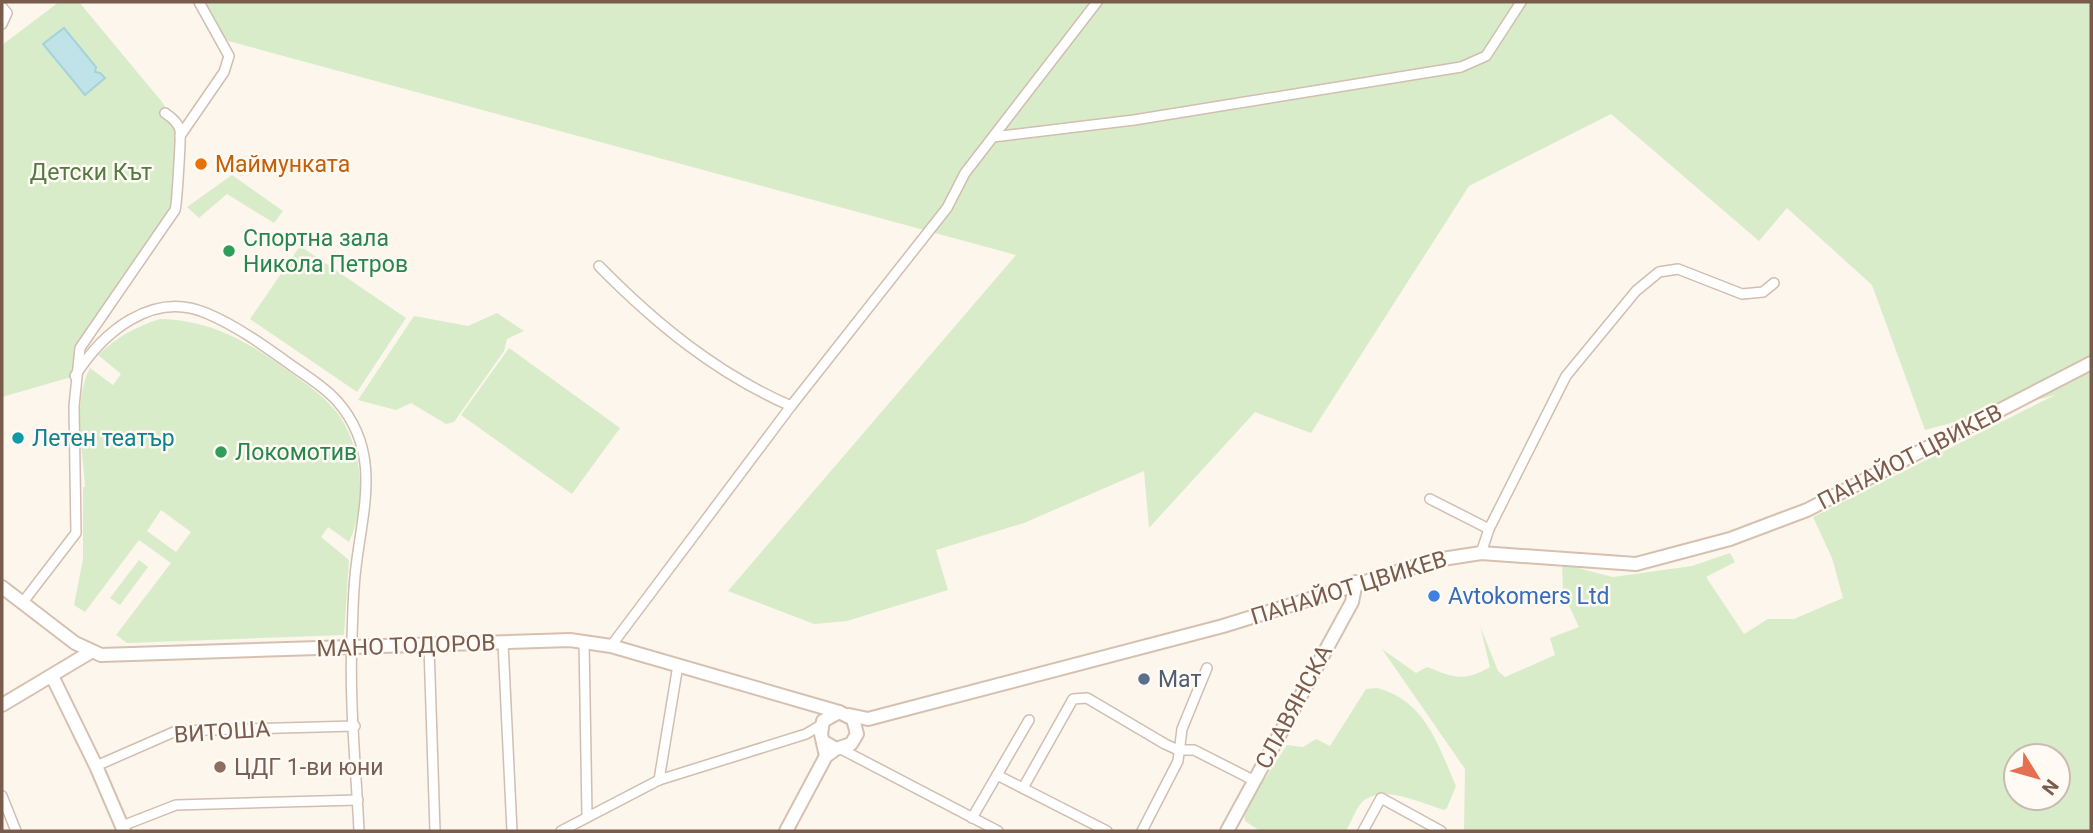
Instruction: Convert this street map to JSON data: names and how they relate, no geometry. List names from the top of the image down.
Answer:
{
  "streets": {
    "street": [
      "ПАНАЙОТ ЦВИКЕВ",
      "МАНО ТОДОРОВ",
      "СЛАВЯНСКА",
      "ВИТОША"
    ]
  },
  "crossings": [
    ["ПАНАЙОТ ЦВИКЕВ", "МАНО ТОДОРОВ"],
    ["ПАНАЙОТ ЦВИКЕВ", "СЛАВЯНСКА"]
  ],
  "parks": ["Детски Кът"],
  "places": [
    "Маймунката",
    "Спортна зала Никола Петров",
    "Летен театър",
    "Локомотив",
    "Avtokomers Ltd",
    "Мат",
    "ЦДГ 1-ви юни"
  ],
  "north": "bottom right"
}
